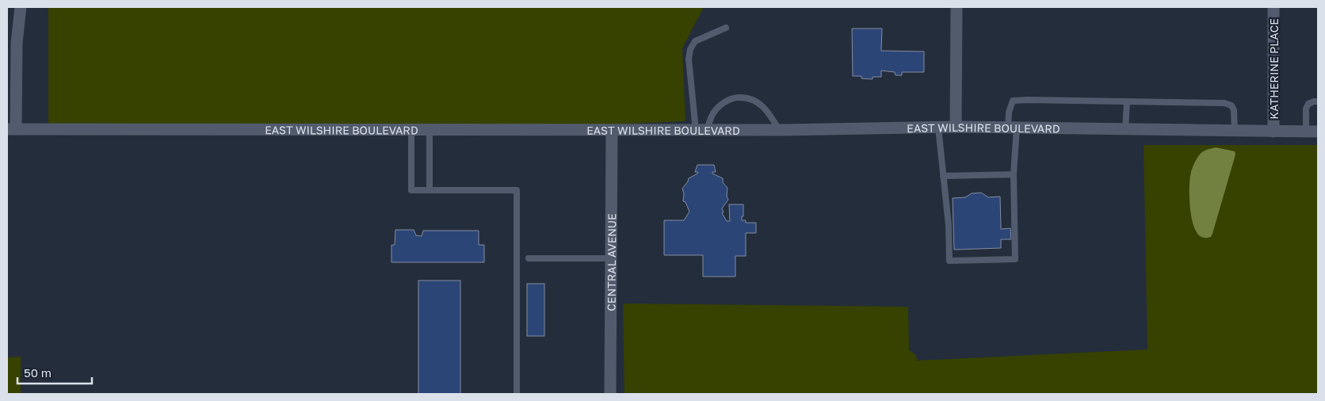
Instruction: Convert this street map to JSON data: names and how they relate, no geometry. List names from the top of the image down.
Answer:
{
  "streets": {
    "street": ["KATHERINE PLACE", "EAST WILSHIRE BOULEVARD", "CENTRAL AVENUE"]
  },
  "crossings": [
    ["KATHERINE PLACE", "EAST WILSHIRE BOULEVARD"],
    ["EAST WILSHIRE BOULEVARD", "CENTRAL AVENUE"]
  ],
  "scale_bar": "50 m"
}
